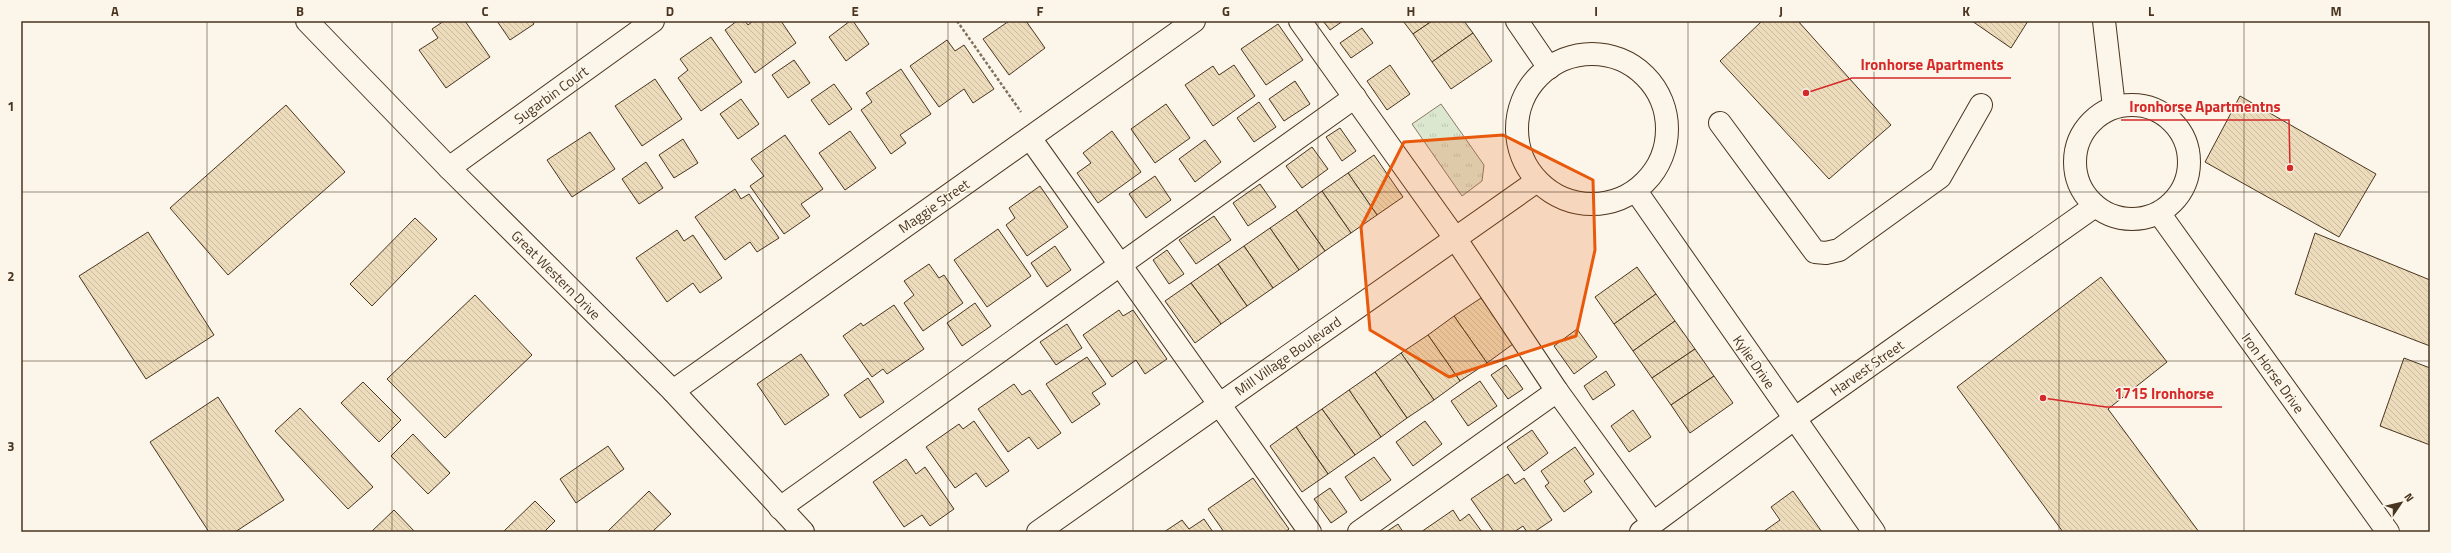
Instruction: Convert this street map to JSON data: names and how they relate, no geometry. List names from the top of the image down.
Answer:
{
  "streets": {
    "street": [
      "Sugarbin Court",
      "Maggie Street",
      "Great Western Drive",
      "Mill Village Boulevard",
      "Kylie Drive",
      "Harvest Street",
      "Iron Horse Drive"
    ]
  },
  "crossings": [
    ["Sugarbin Court", "Great Western Drive"],
    ["Maggie Street", "Great Western Drive"],
    ["Kylie Drive", "Harvest Street"],
    ["Harvest Street", "Iron Horse Drive"]
  ],
  "places": ["Ironhorse Apartments", "Ironhorse Apartmentns", "1715 Ironhorse"],
  "north": "top right",
  "grid": {
    "columns": [
      "A",
      "B",
      "C",
      "D",
      "E",
      "F",
      "G",
      "H",
      "I",
      "J",
      "K",
      "L",
      "M"
    ],
    "rows": ["1", "2", "3"]
  }
}
